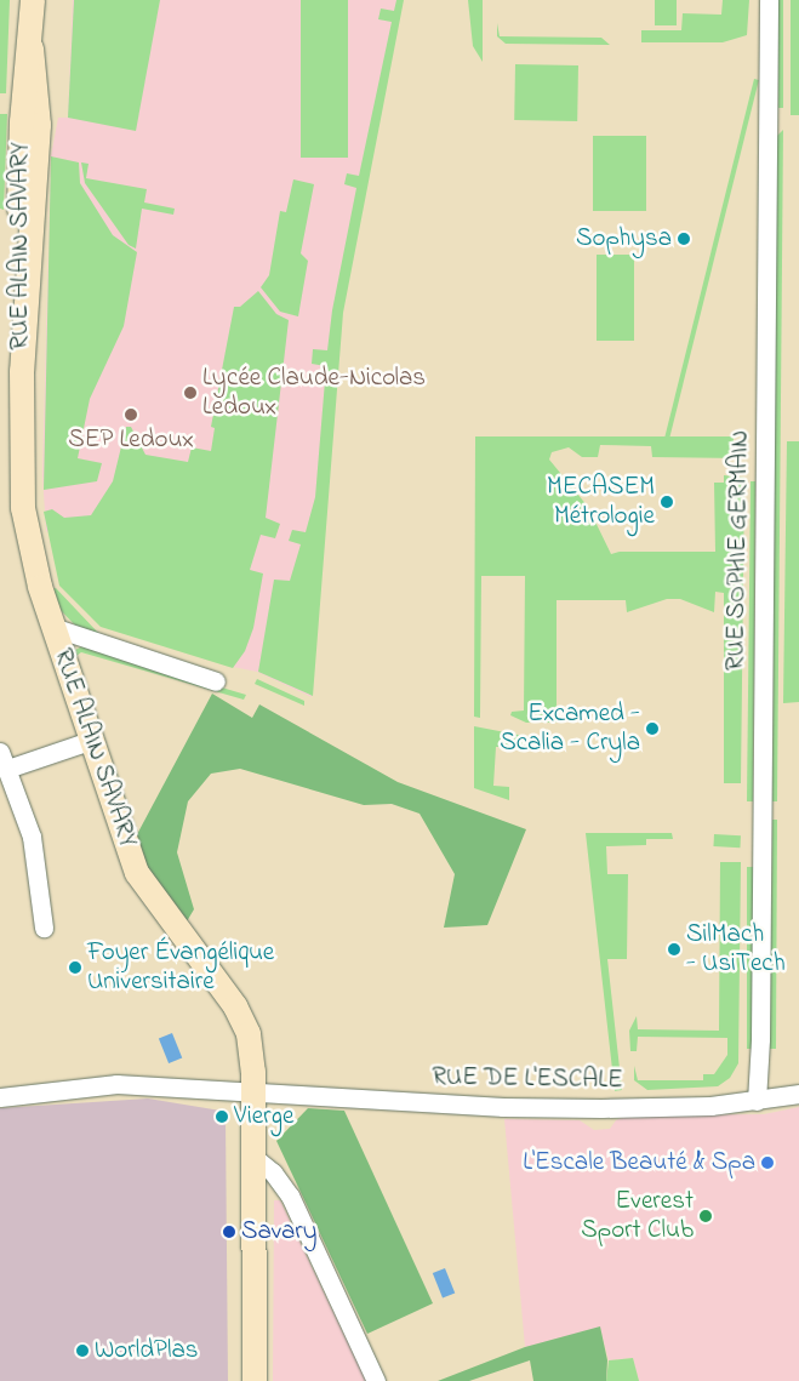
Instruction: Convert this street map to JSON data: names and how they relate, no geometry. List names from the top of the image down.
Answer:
{
  "streets": {
    "street": ["RUE ALAIN SAVARY", "RUE SOPHIE GERMAIN", "RUE DE L'ESCALE"]
  },
  "crossings": [
    ["RUE ALAIN SAVARY", "RUE DE L'ESCALE"],
    ["RUE SOPHIE GERMAIN", "RUE DE L'ESCALE"]
  ],
  "places": [
    "Sophysa",
    "Lycée Claude-Nicolas Ledoux",
    "SEP Ledoux",
    "MECASEM Métrologie",
    "Excamed - Scalia - Cryla",
    "SilMach - UsiTech",
    "Foyer Évangélique Universitaire",
    "Vierge",
    "L'Escale Beauté & Spa",
    "Everest Sport Club",
    "Savary",
    "WorldPlas"
  ]
}
